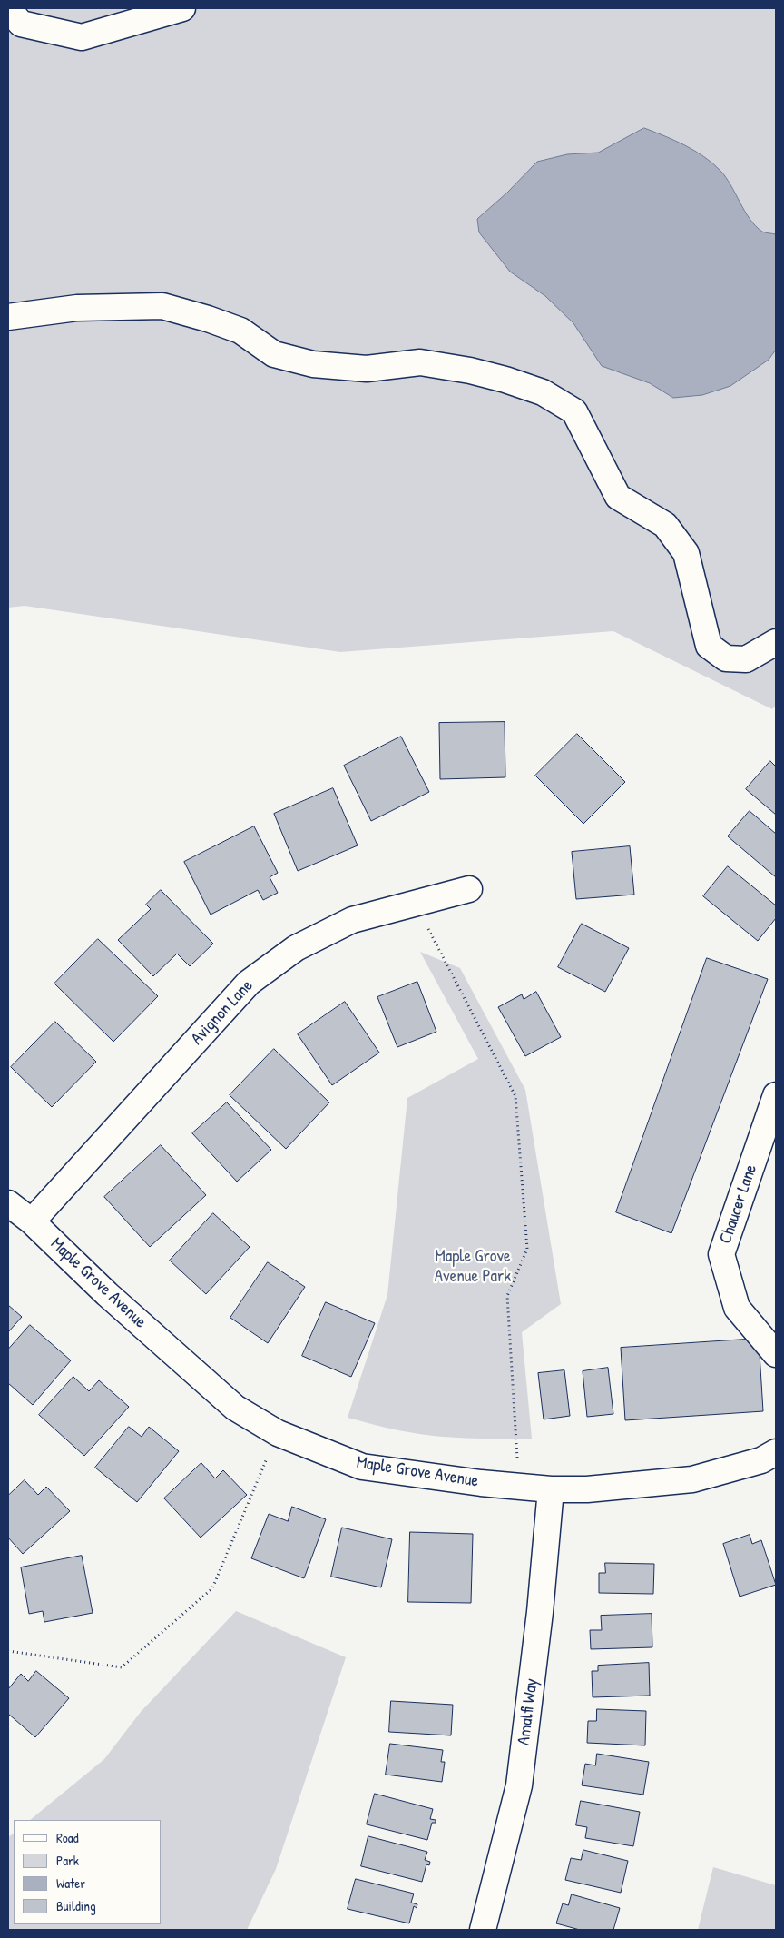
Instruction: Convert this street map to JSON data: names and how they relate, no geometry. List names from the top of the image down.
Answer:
{
  "streets": {
    "street": [
      "Avignon Lane",
      "Chaucer Lane",
      "Maple Grove Avenue",
      "Amalfi Way"
    ]
  },
  "crossings": [
    ["Avignon Lane", "Maple Grove Avenue"],
    ["Maple Grove Avenue", "Amalfi Way"]
  ],
  "parks": ["Maple Grove Avenue Park"],
  "legend": [
    "Road",
    "Park",
    "Water",
    "Building"
  ]
}
